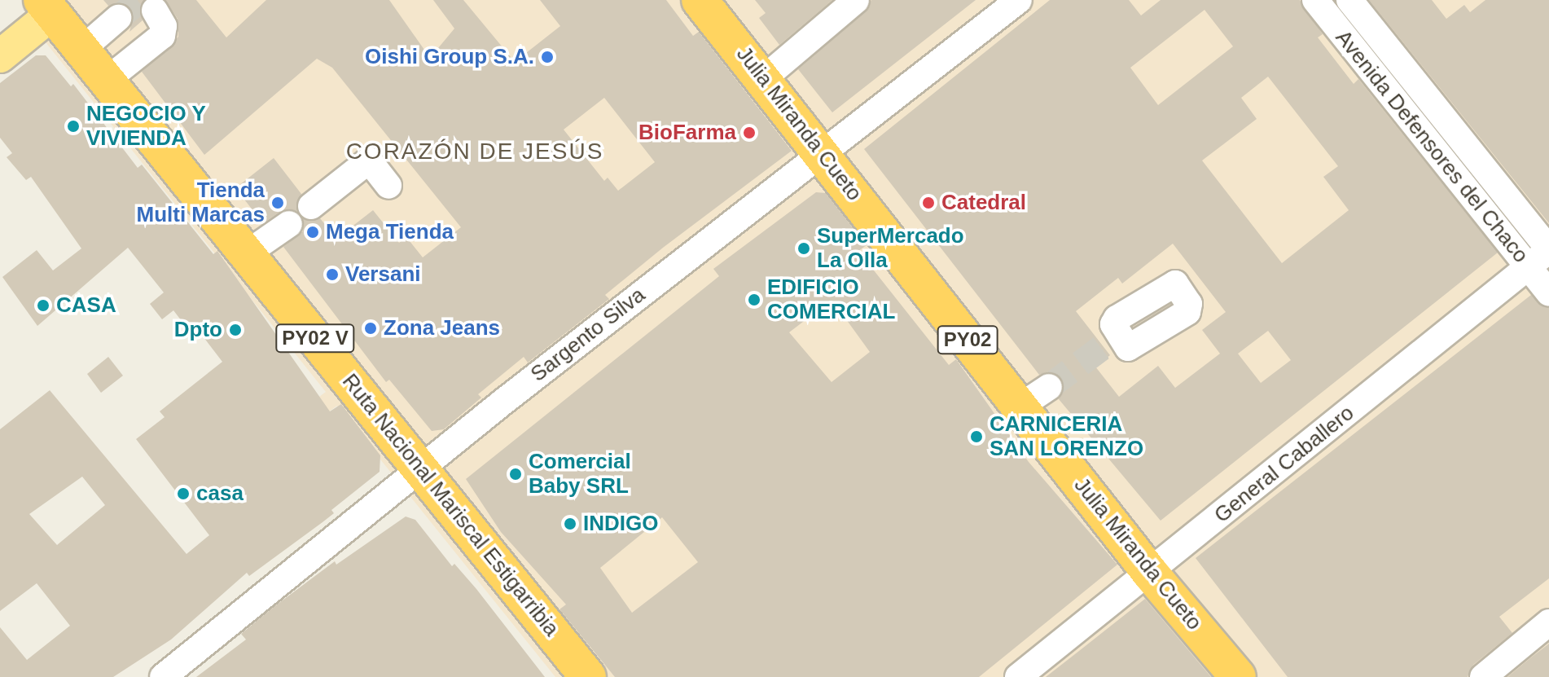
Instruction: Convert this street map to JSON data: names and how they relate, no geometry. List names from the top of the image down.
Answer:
{
  "streets": {
    "highway": [
      "Julia Miranda Cueto",
      "PY02 V",
      "PY02",
      "Ruta Nacional Mariscal Estigarribia"
    ],
    "street": ["Avenida Defensores del Chaco", "Sargento Silva", "General Caballero"]
  },
  "crossings": [
    ["Julia Miranda Cueto", "Sargento Silva"],
    ["Julia Miranda Cueto", "General Caballero"],
    ["Avenida Defensores del Chaco", "General Caballero"],
    ["Sargento Silva", "Ruta Nacional Mariscal Estigarribia"]
  ],
  "districts": ["CORAZÓN DE JESÚS"],
  "places": [
    "Oishi Group S.A.",
    "NEGOCIO Y VIVIENDA",
    "BioFarma",
    "Tienda Multi Marcas",
    "Catedral",
    "Mega Tienda",
    "SuperMercado La Olla",
    "Versani",
    "EDIFICIO COMERCIAL",
    "CASA",
    "Zona Jeans",
    "Dpto",
    "CARNICERIA SAN LORENZO",
    "Comercial Baby SRL",
    "casa",
    "INDIGO"
  ]
}
